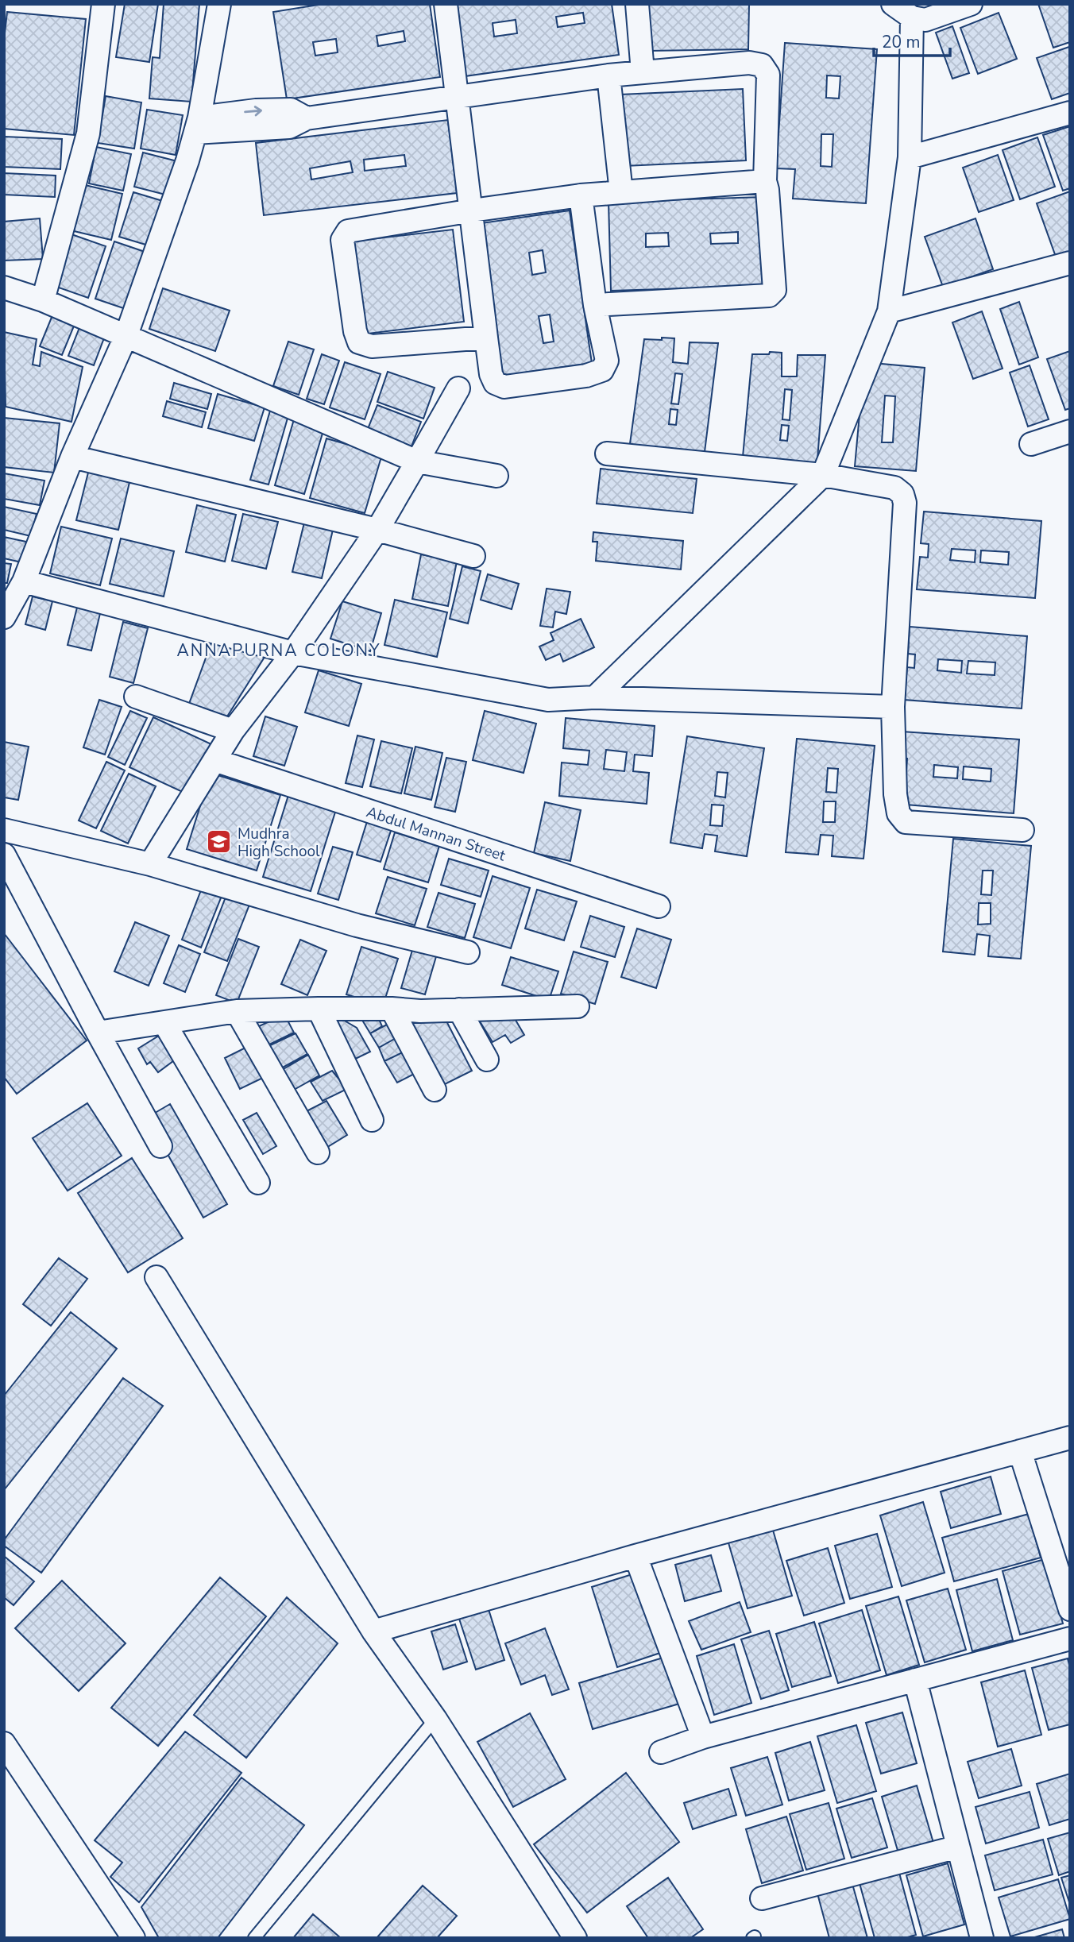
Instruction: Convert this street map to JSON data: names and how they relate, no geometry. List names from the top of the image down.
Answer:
{
  "streets": {
    "street": ["Abdul Mannan Street"]
  },
  "districts": ["ANNAPURNA COLONY"],
  "places": {
    "school or university": ["Mudhra High School"]
  },
  "scale_bar": "20 m"
}
